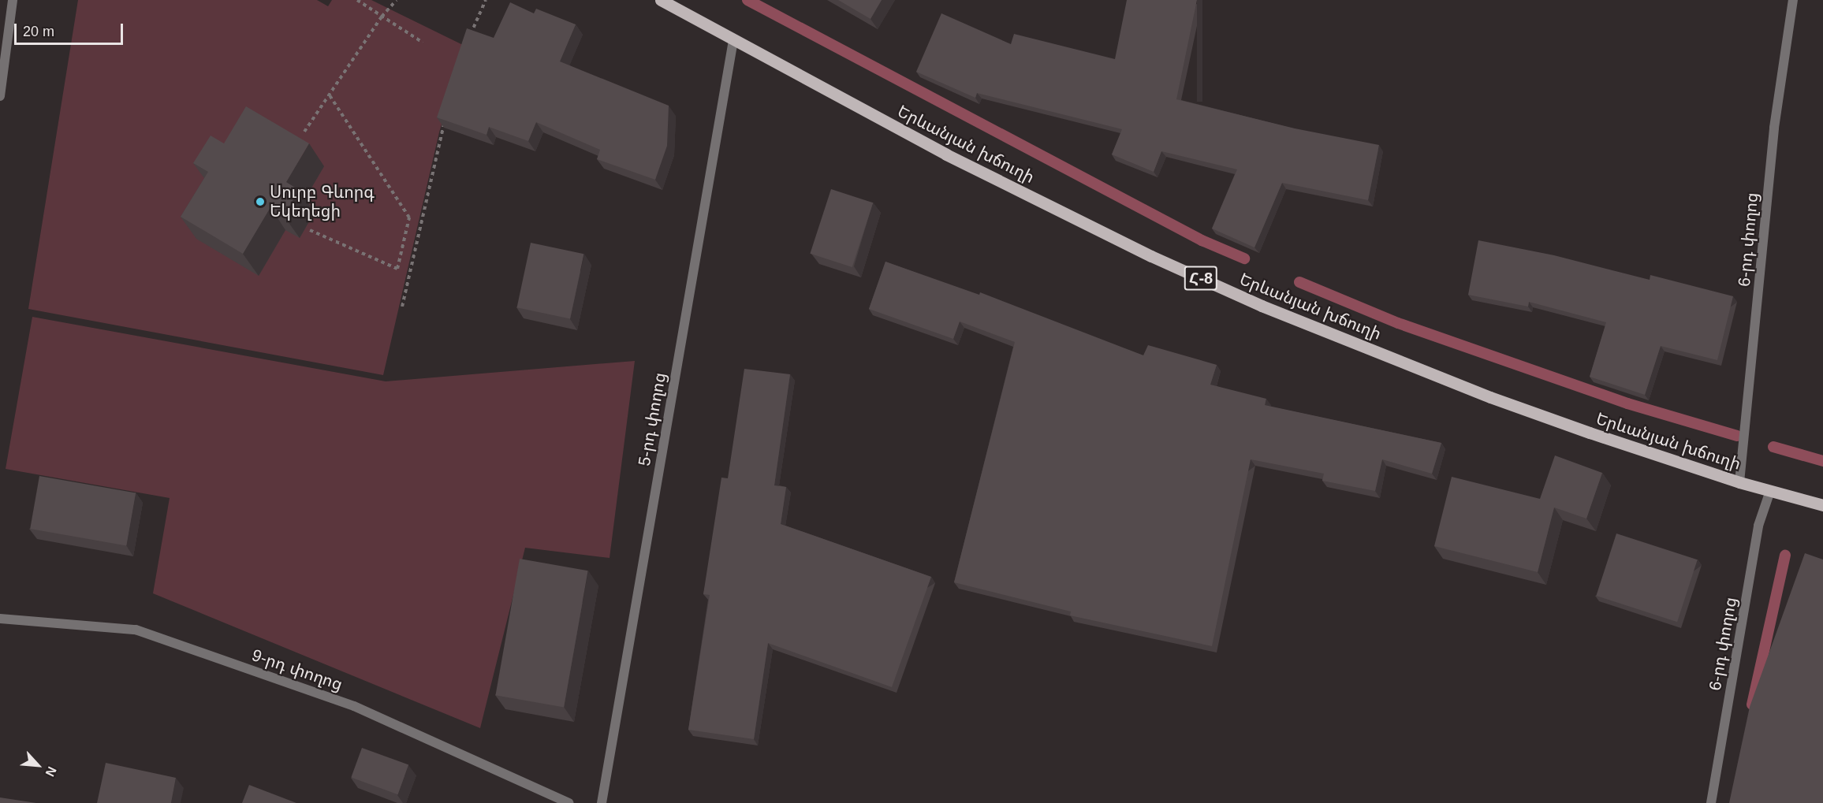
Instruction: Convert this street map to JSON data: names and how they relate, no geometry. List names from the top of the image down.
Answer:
{
  "streets": {
    "main road": ["Երևանյան խճուղի", "Հ-8"],
    "street": ["6-րդ փողոց", "5-րդ փողոց", "9-րդ փողոց"]
  },
  "crossings": [
    ["Երևանյան խճուղի", "6-րդ փողոց"],
    ["Երևանյան խճուղի", "5-րդ փողոց"]
  ],
  "places": ["Սուրբ Գևորգ Եկեղեցի"],
  "scale_bar": "20 m",
  "north": "bottom right"
}
